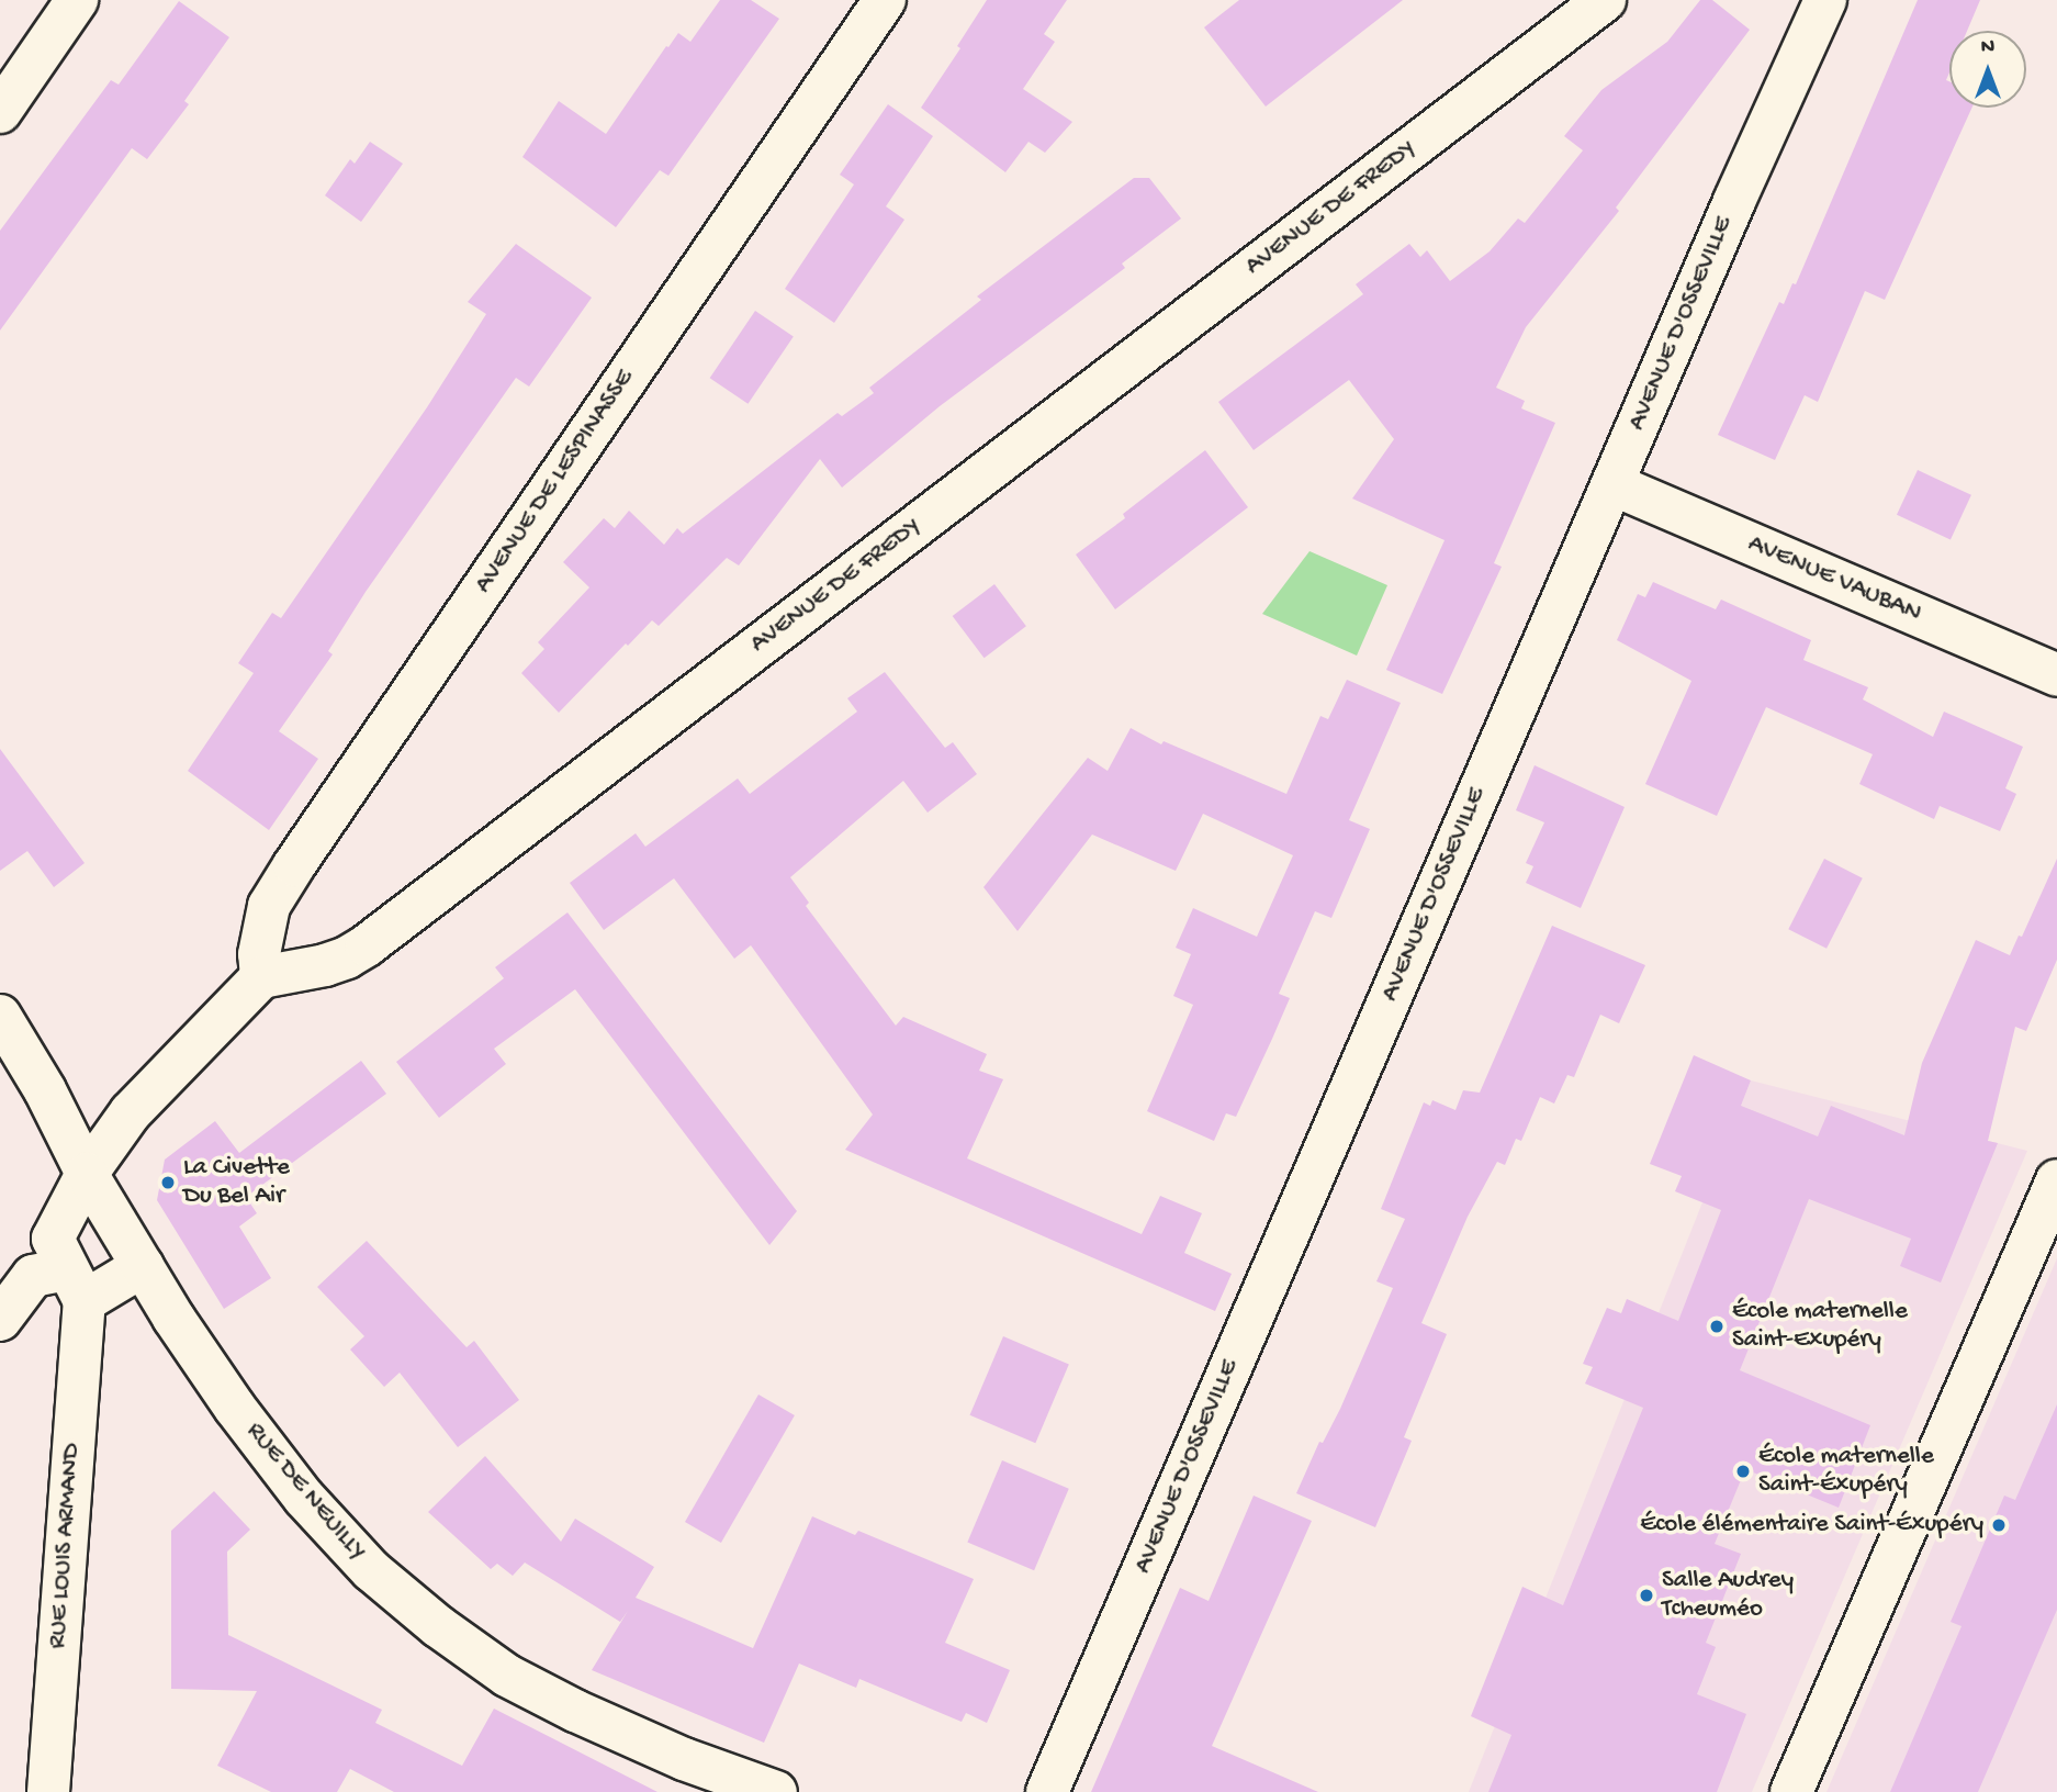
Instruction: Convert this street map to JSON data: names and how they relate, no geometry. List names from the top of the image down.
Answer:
{
  "streets": {
    "street": [
      "AVENUE DE FREDY",
      "AVENUE D'OSSEVILLE",
      "AVENUE DE LESPINASSE",
      "AVENUE VAUBAN",
      "RUE DE NEUILLY",
      "RUE LOUIS ARMAND"
    ]
  },
  "crossings": [
    ["AVENUE DE FREDY", "AVENUE DE LESPINASSE"],
    ["AVENUE D'OSSEVILLE", "AVENUE VAUBAN"],
    ["RUE DE NEUILLY", "RUE LOUIS ARMAND"]
  ],
  "places": [
    "La Civette Du Bel Air",
    "École maternelle Saint-Exupéry",
    "École maternelle Saint-Éxupéry",
    "École élémentaire Saint-Éxupéry",
    "Salle Audrey Tcheuméo"
  ],
  "north": "top"
}
